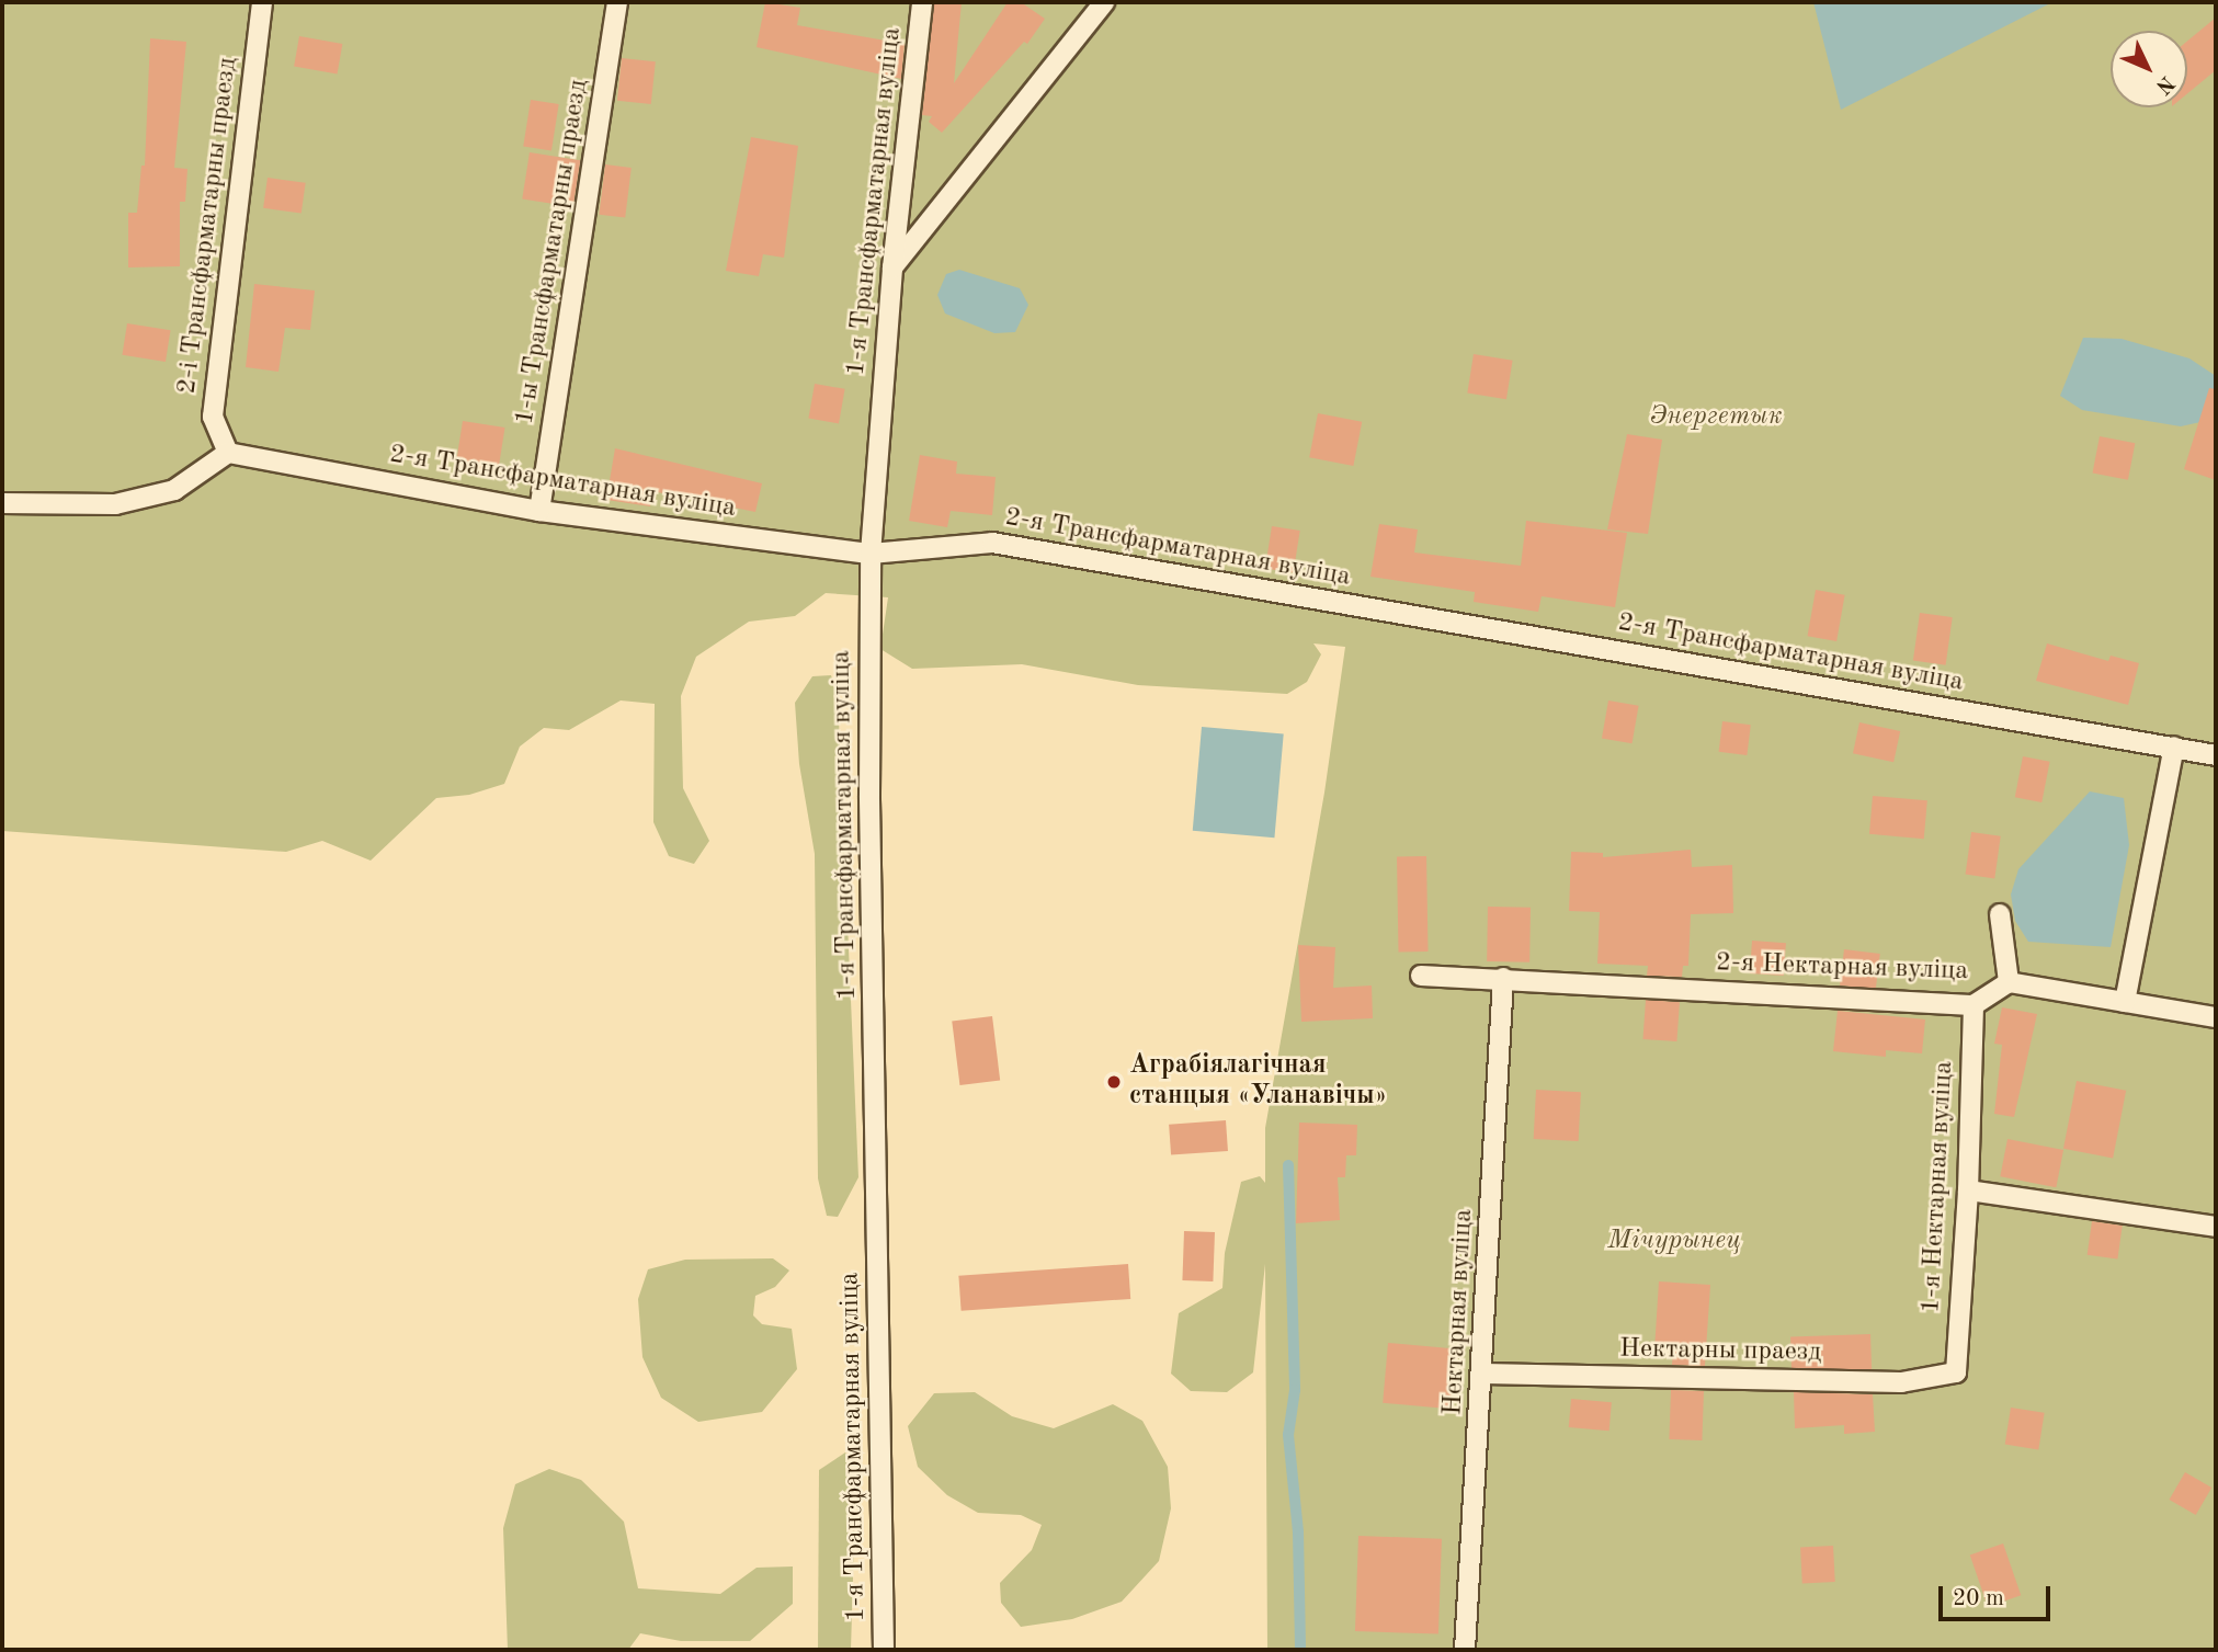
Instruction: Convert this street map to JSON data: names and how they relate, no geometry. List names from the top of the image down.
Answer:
{
  "streets": {
    "lane": [
      "1-я Трансфарматарная вуліца",
      "2-і Трансфарматарны праезд",
      "1-ы Трансфарматарны праезд",
      "2-я Трансфарматарная вуліца",
      "2-я Нектарная вуліца",
      "1-я Нектарная вуліца",
      "Нектарная вуліца",
      "Нектарны праезд"
    ]
  },
  "crossings": [
    ["1-я Трансфарматарная вуліца", "2-я Трансфарматарная вуліца"],
    ["2-і Трансфарматарны праезд", "2-я Трансфарматарная вуліца"],
    ["1-ы Трансфарматарны праезд", "2-я Трансфарматарная вуліца"],
    ["2-я Нектарная вуліца", "1-я Нектарная вуліца"],
    ["2-я Нектарная вуліца", "Нектарная вуліца"],
    ["1-я Нектарная вуліца", "Нектарны праезд"],
    ["Нектарная вуліца", "Нектарны праезд"]
  ],
  "parks": ["Энергетык", "Мічурынец"],
  "places": ["Аграбіялагічная станцыя «Уланавічы»"],
  "scale_bar": "20 m",
  "north": "bottom right"
}
